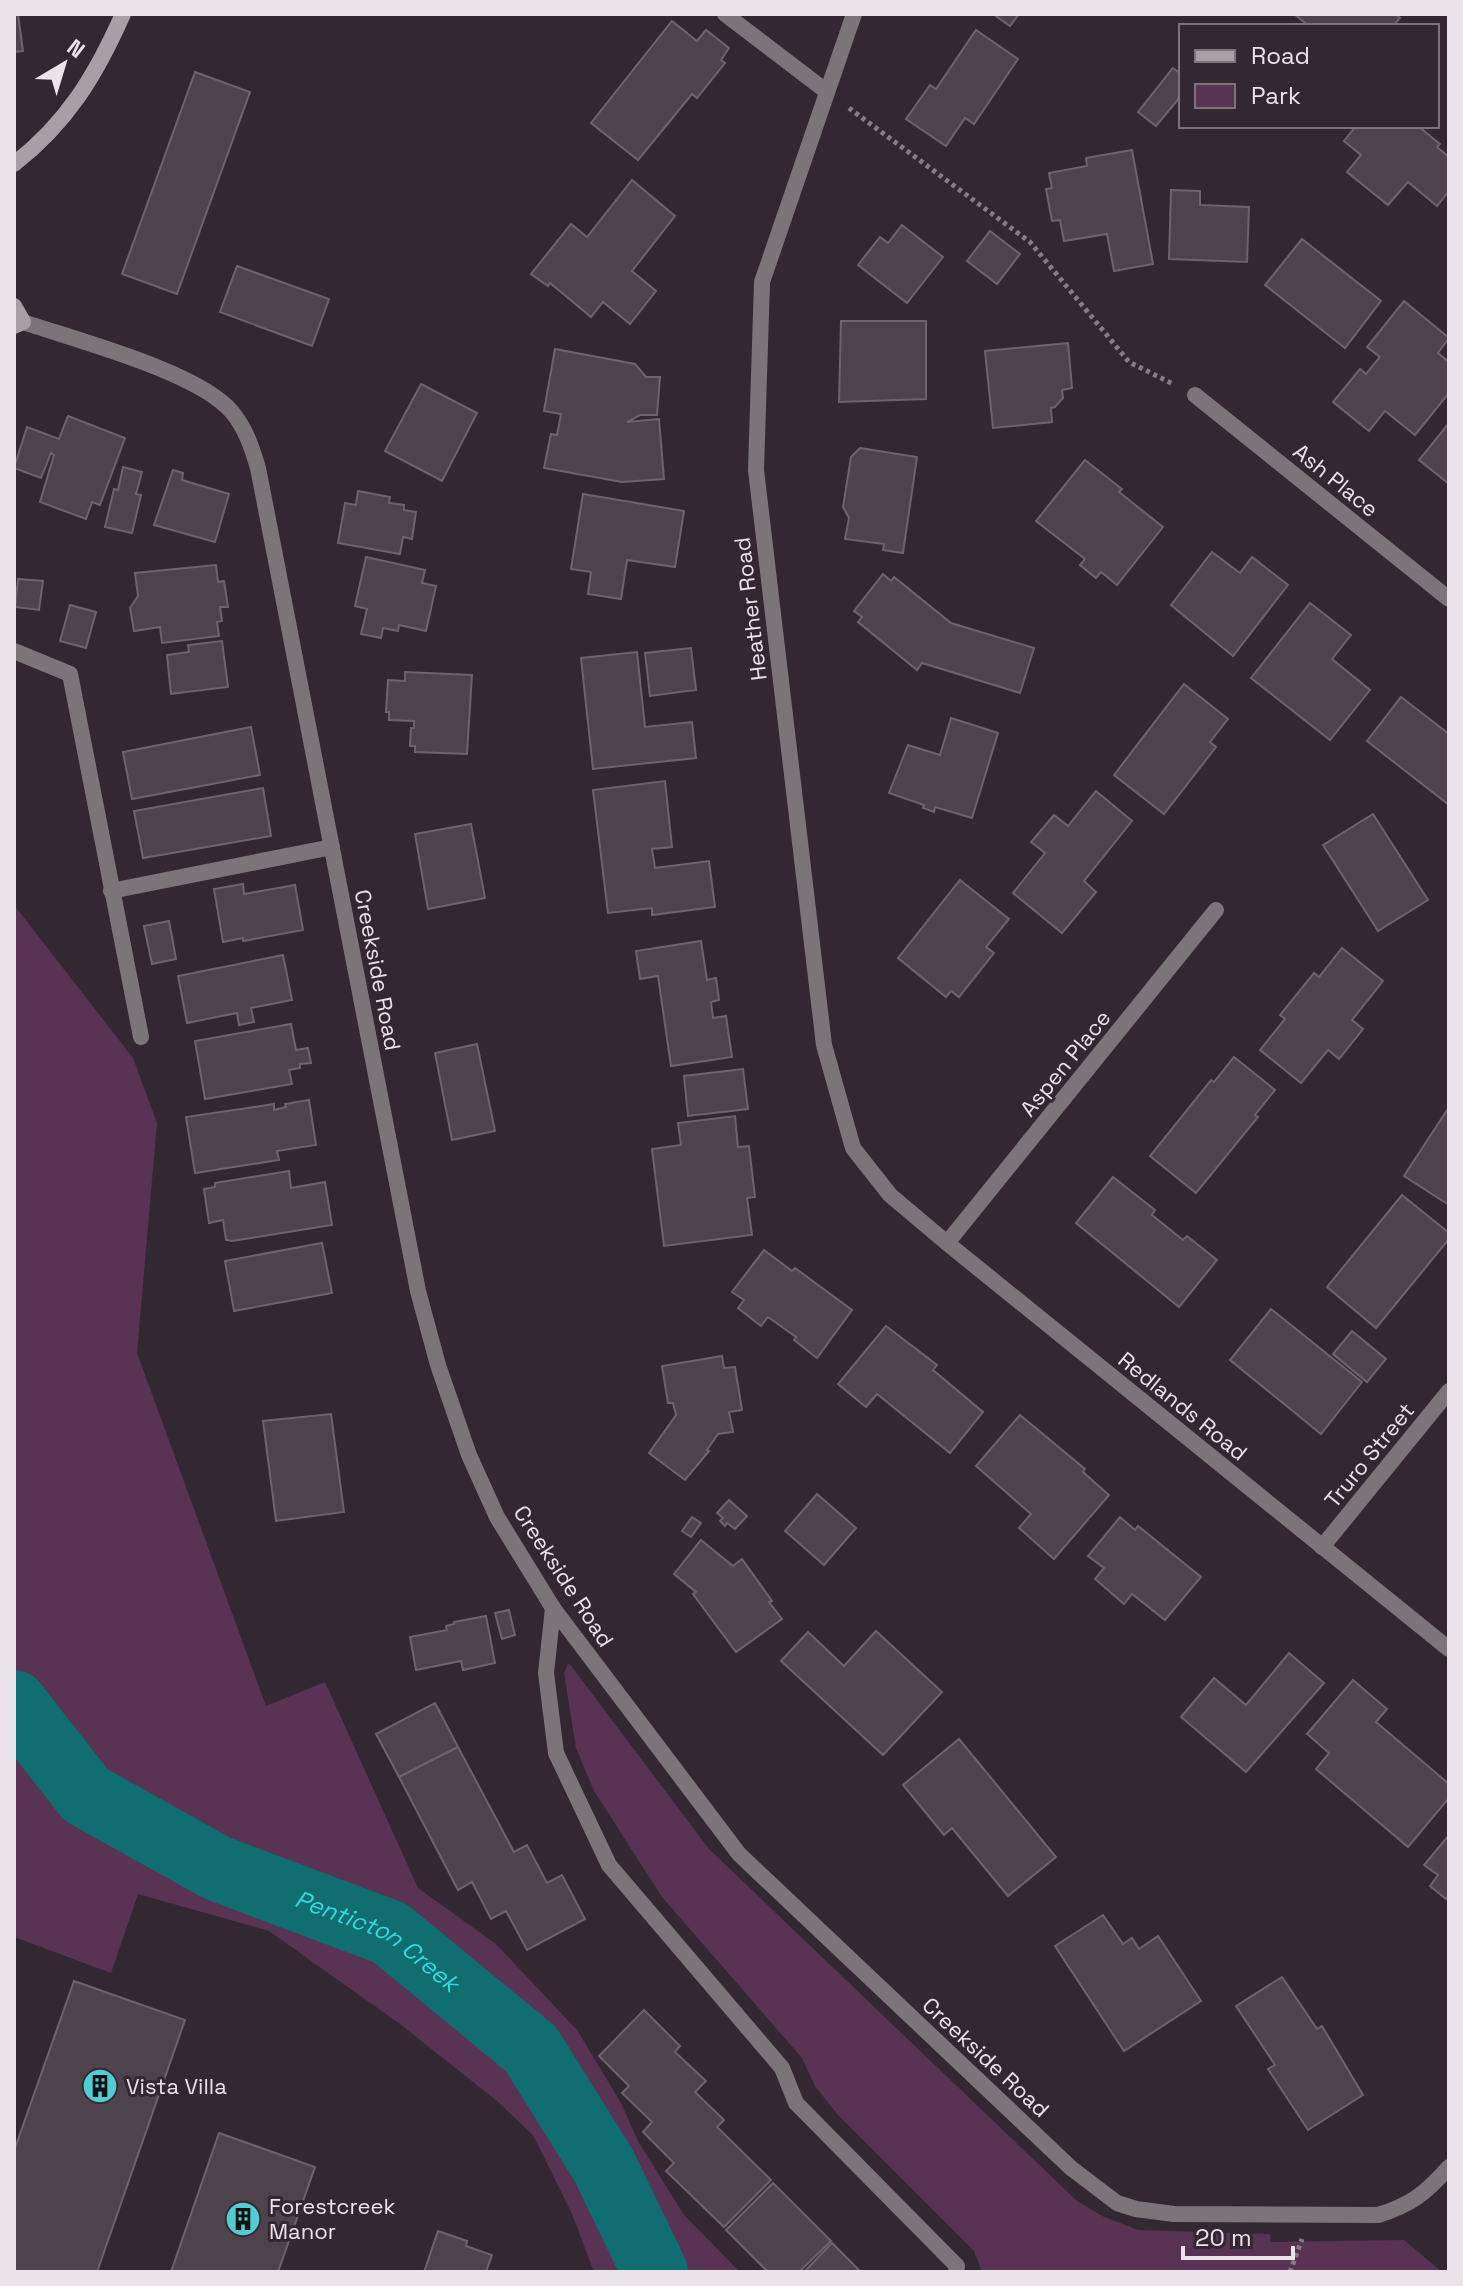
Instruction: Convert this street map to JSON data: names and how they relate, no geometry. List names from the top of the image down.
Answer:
{
  "streets": {
    "street": [
      "Ash Place",
      "Heather Road",
      "Creekside Road",
      "Aspen Place",
      "Redlands Road",
      "Truro Street"
    ]
  },
  "crossings": [
    ["Heather Road", "Redlands Road"],
    ["Aspen Place", "Redlands Road"],
    ["Redlands Road", "Truro Street"]
  ],
  "water": ["Penticton Creek"],
  "places": {
    "building": ["Vista Villa", "Forestcreek Manor"]
  },
  "legend": ["Road", "Park"],
  "scale_bar": "20 m",
  "north": "top right"
}
